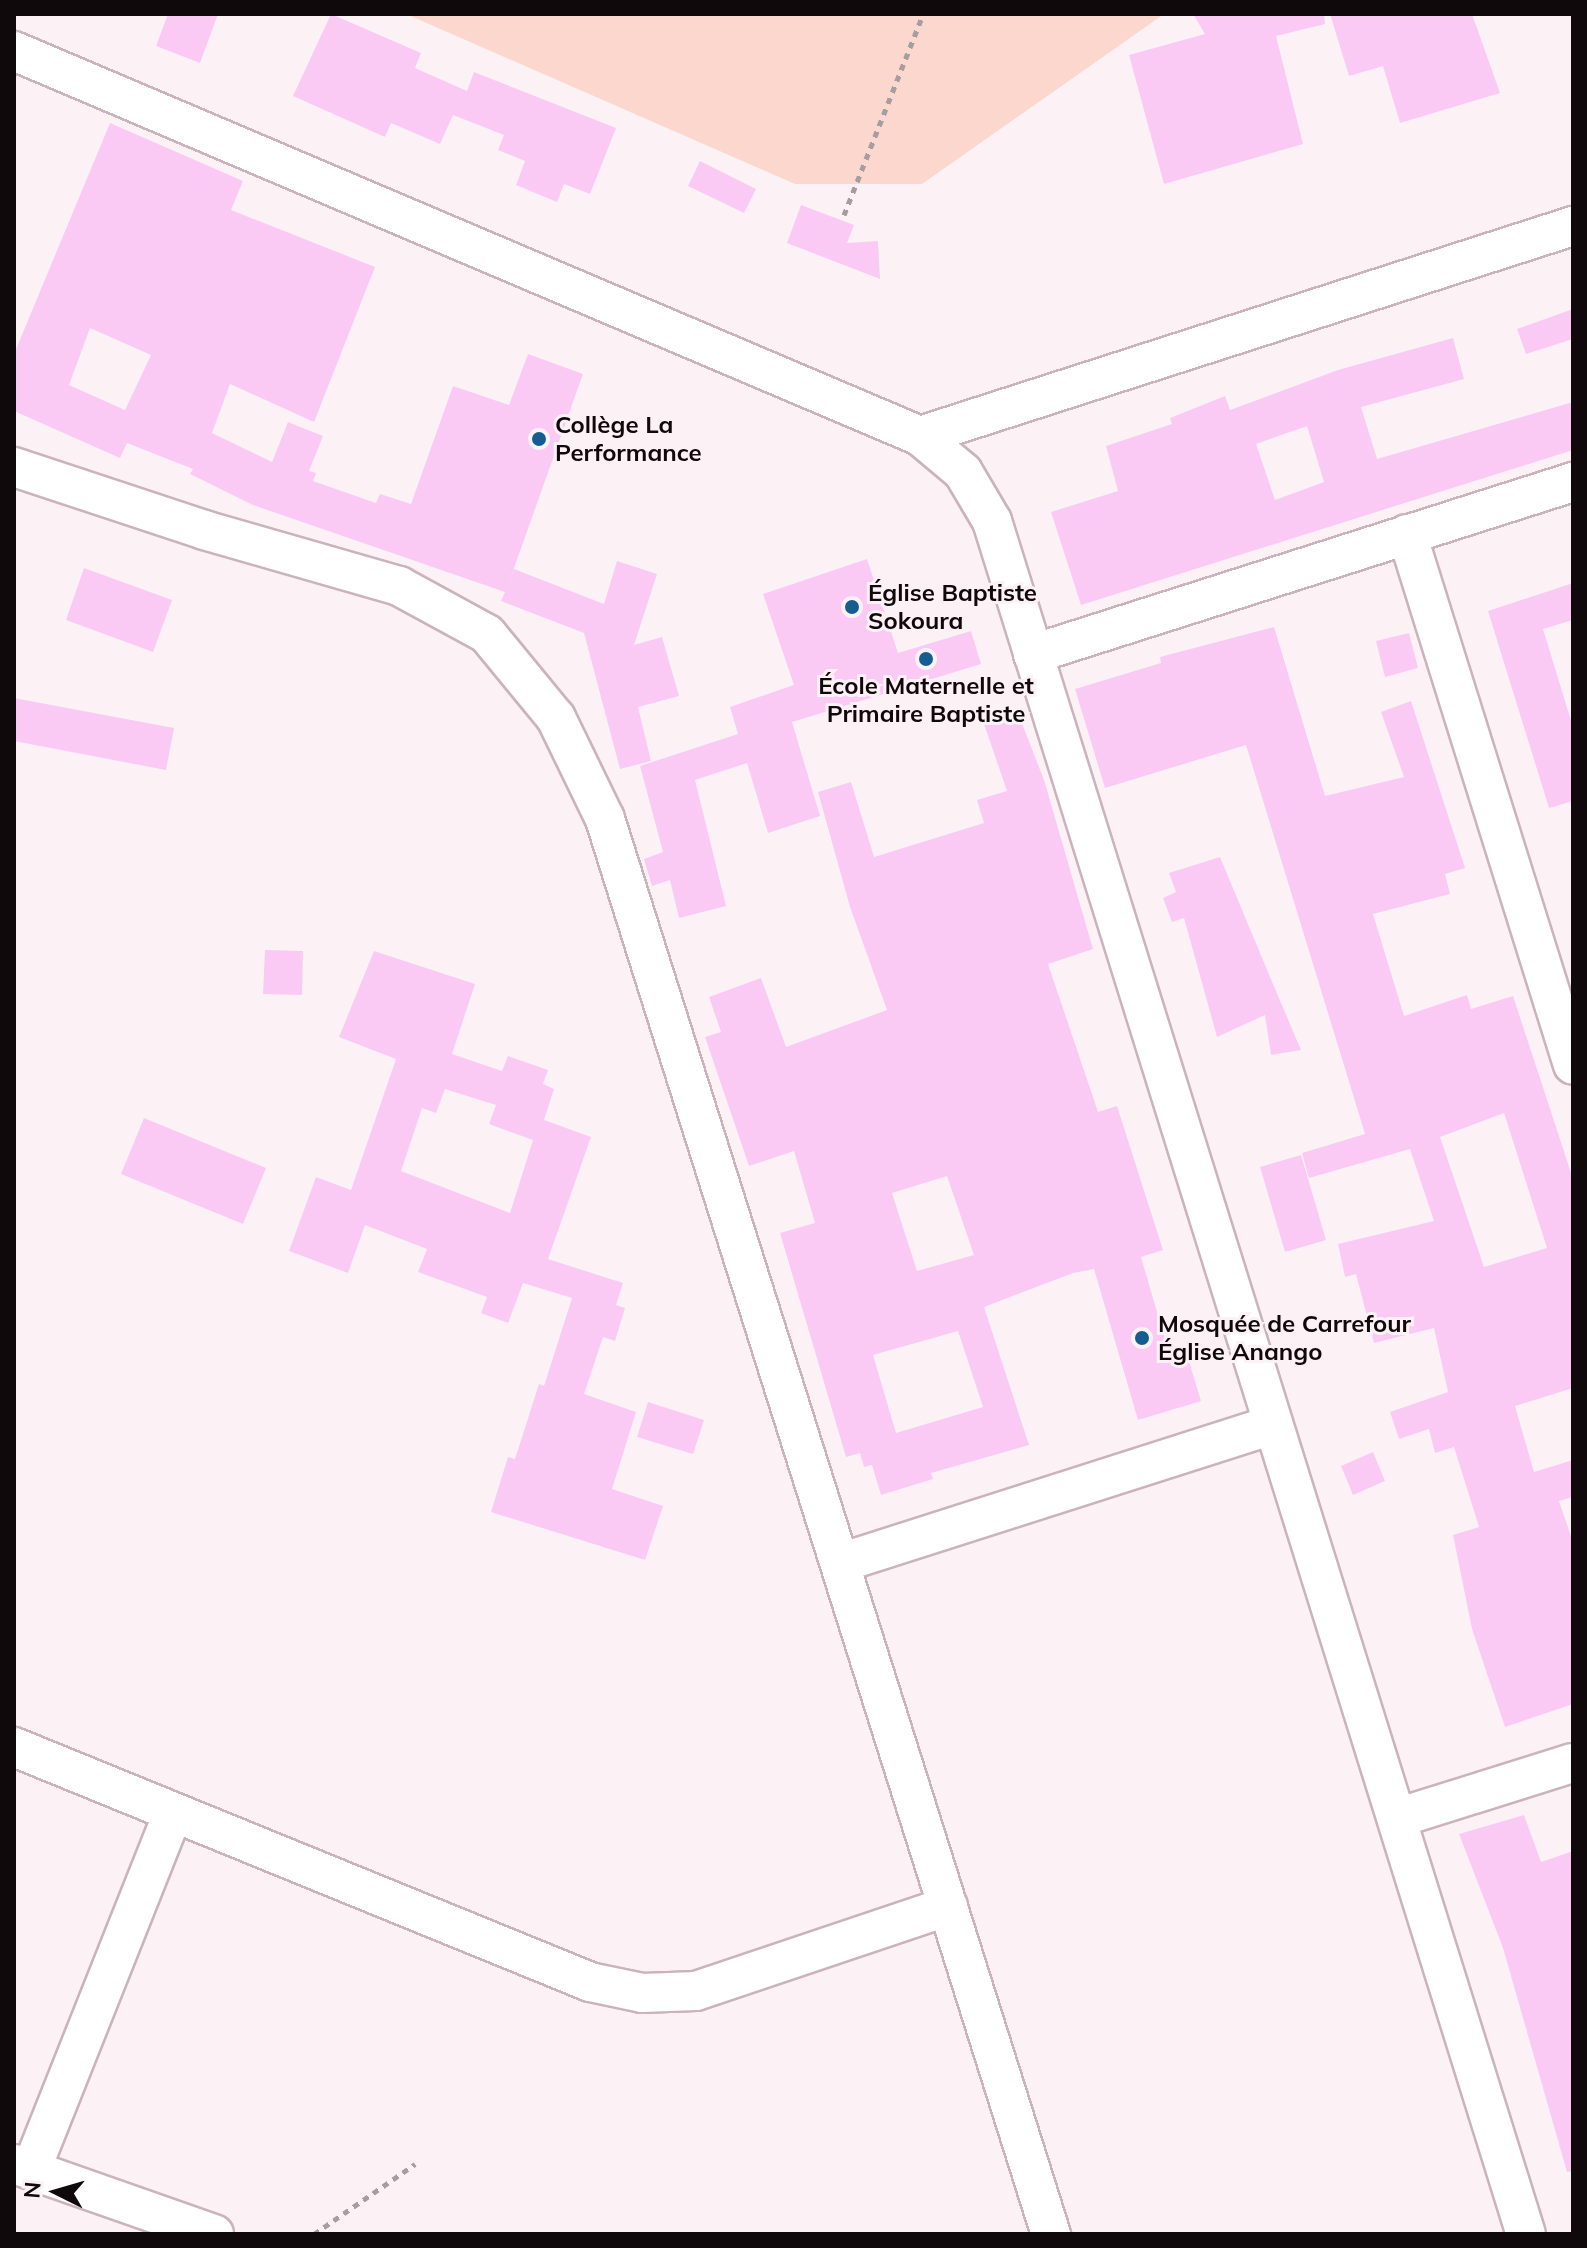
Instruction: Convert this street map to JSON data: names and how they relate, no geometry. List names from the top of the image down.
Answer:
{
  "places": [
    "Collège La Performance",
    "Église Baptiste Sokoura",
    "École Maternelle et Primaire Baptiste",
    "Mosquée de Carrefour Église Anango"
  ],
  "north": "left"
}
